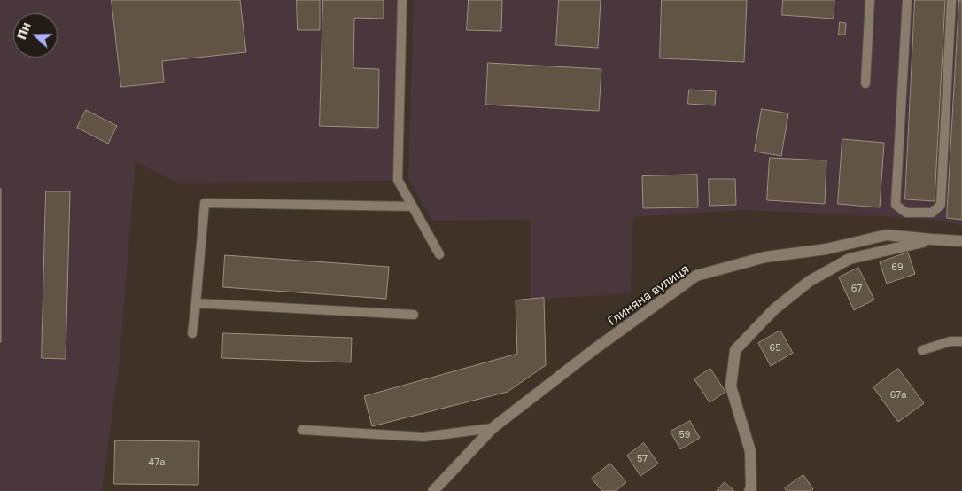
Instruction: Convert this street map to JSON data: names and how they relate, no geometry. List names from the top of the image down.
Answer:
{
  "streets": {
    "street": ["Глиняна вулиця"]
  },
  "house_numbers": [
    "69",
    "67",
    "65",
    "67а",
    "59",
    "57",
    "47а"
  ],
  "north": "left"
}
